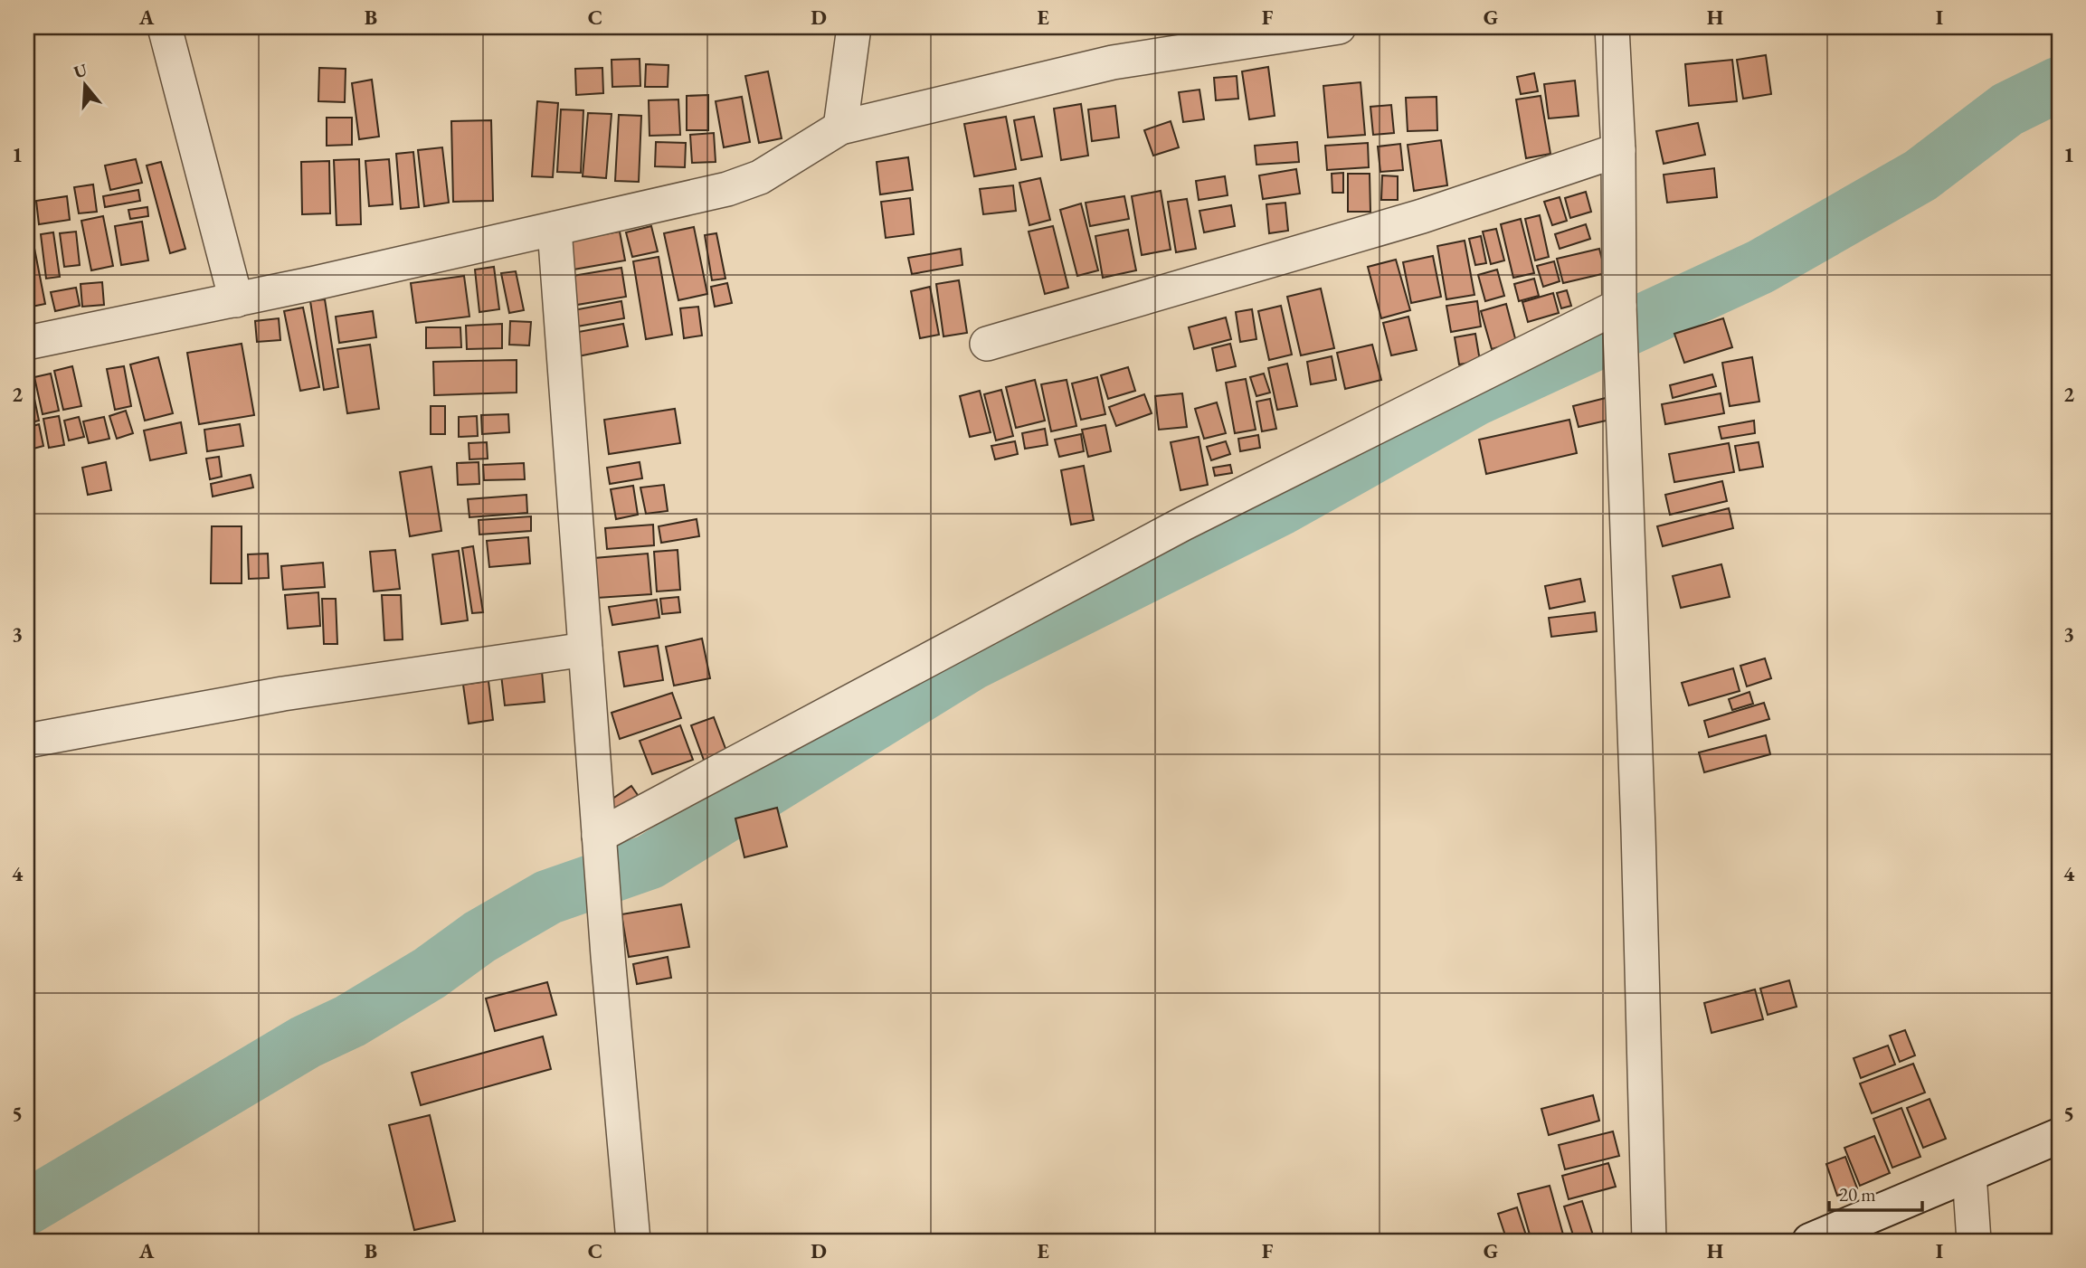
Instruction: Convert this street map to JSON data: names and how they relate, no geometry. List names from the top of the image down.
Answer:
{
  "scale_bar": "20 m",
  "north": "top",
  "grid": {
    "columns": [
      "A",
      "B",
      "C",
      "D",
      "E",
      "F",
      "G",
      "H",
      "I"
    ],
    "rows": [
      "1",
      "2",
      "3",
      "4",
      "5"
    ]
  }
}
